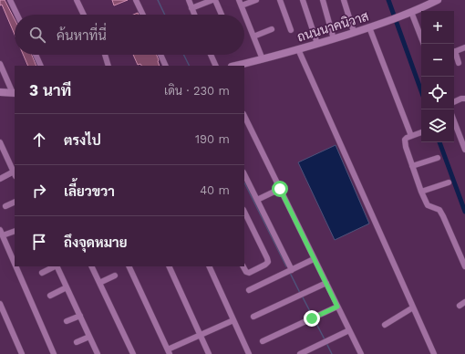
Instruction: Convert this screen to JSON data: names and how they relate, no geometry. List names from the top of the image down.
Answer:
{
  "streets": {
    "main road": ["ถนนนาคนิวาส"]
  },
  "page": {
    "map_buttons": ["+", "−"],
    "search": "ค้นหาที่นี่",
    "heading": ["3 นาที", "เดิน · 230 m"],
    "list": [
      ["ตรงไป", "190 m"],
      ["เลี้ยวขวา", "40 m"],
      "ถึงจุดหมาย"
    ]
  }
}
